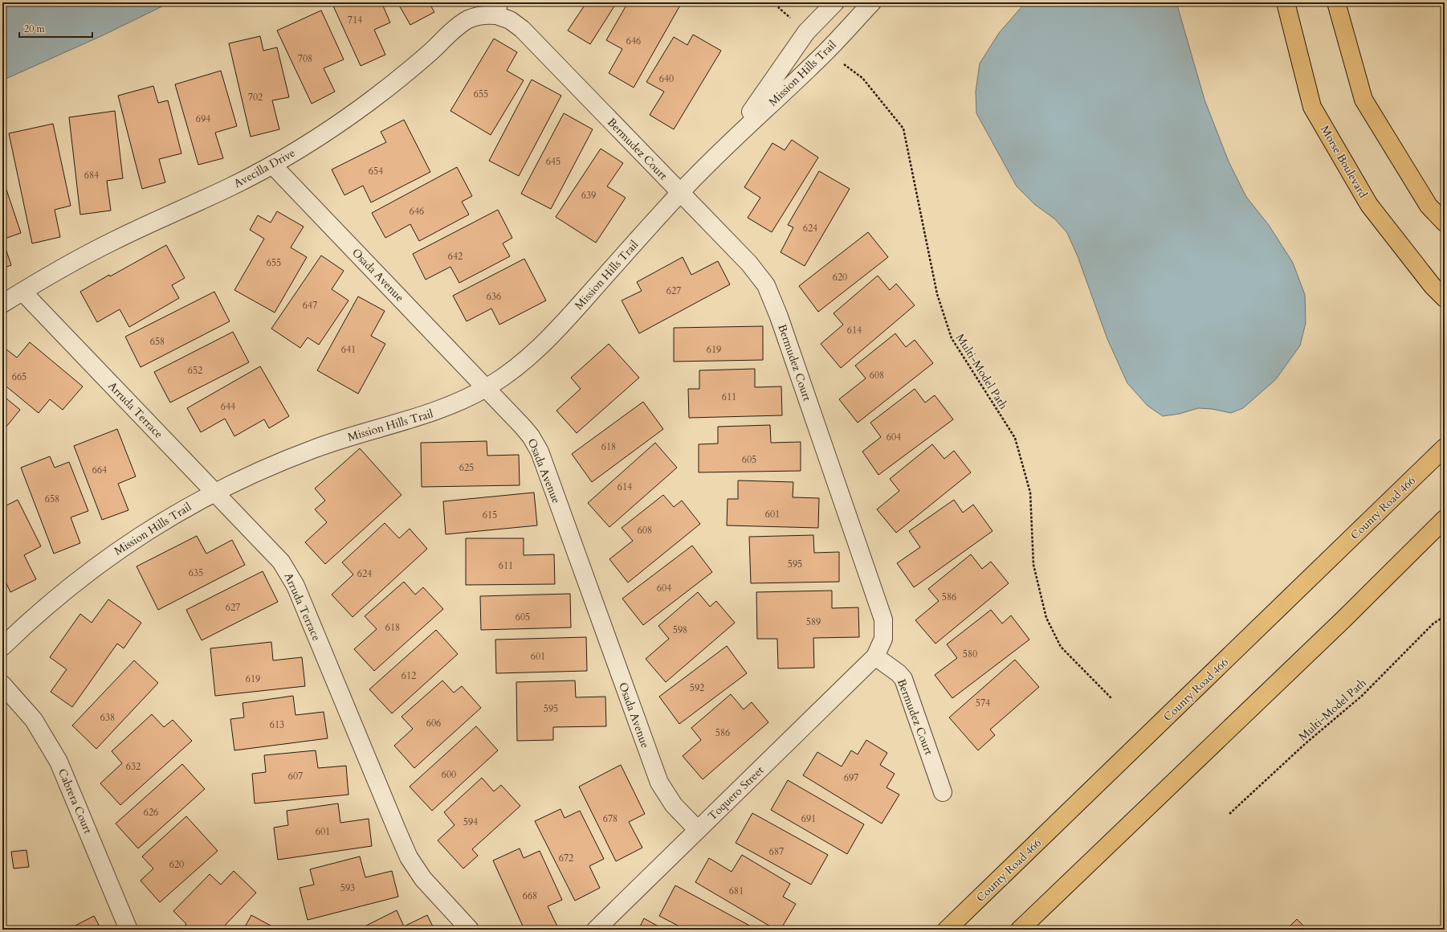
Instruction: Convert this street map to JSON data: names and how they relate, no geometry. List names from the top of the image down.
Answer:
{
  "streets": {
    "main road": ["Morse Boulevard", "County Road 466"],
    "street": [
      "Mission Hills Trail",
      "Bermudez Court",
      "Avecilla Drive",
      "Osada Avenue",
      "Arruda Terrace",
      "Toquero Street",
      "Cabrera Court"
    ],
    "path": ["Multi-Model Path"]
  },
  "crossings": [
    ["Mission Hills Trail", "Bermudez Court"],
    ["Mission Hills Trail", "Osada Avenue"],
    ["Mission Hills Trail", "Multi-Model Path"],
    ["Mission Hills Trail", "Arruda Terrace"],
    ["Bermudez Court", "Avecilla Drive"],
    ["Bermudez Court", "Toquero Street"],
    ["Avecilla Drive", "Osada Avenue"],
    ["Avecilla Drive", "Arruda Terrace"],
    ["Osada Avenue", "Toquero Street"]
  ],
  "house_numbers": [
    "714",
    "646",
    "708",
    "640",
    "655",
    "702",
    "694",
    "645",
    "654",
    "684",
    "639",
    "646",
    "624",
    "642",
    "655",
    "620",
    "627",
    "636",
    "647",
    "614",
    "658",
    "641",
    "619",
    "652",
    "608",
    "665",
    "611",
    "644",
    "604",
    "618",
    "605",
    "625",
    "664",
    "614",
    "658",
    "601",
    "615",
    "608",
    "595",
    "611",
    "635",
    "624",
    "604",
    "586",
    "627",
    "605",
    "589",
    "618",
    "598",
    "580",
    "601",
    "612",
    "619",
    "592",
    "574",
    "595",
    "638",
    "606",
    "613",
    "586",
    "632",
    "600",
    "607",
    "697",
    "626",
    "678",
    "691",
    "594",
    "601",
    "687",
    "672",
    "620",
    "593",
    "681",
    "668"
  ],
  "scale_bar": "20 m"
}
